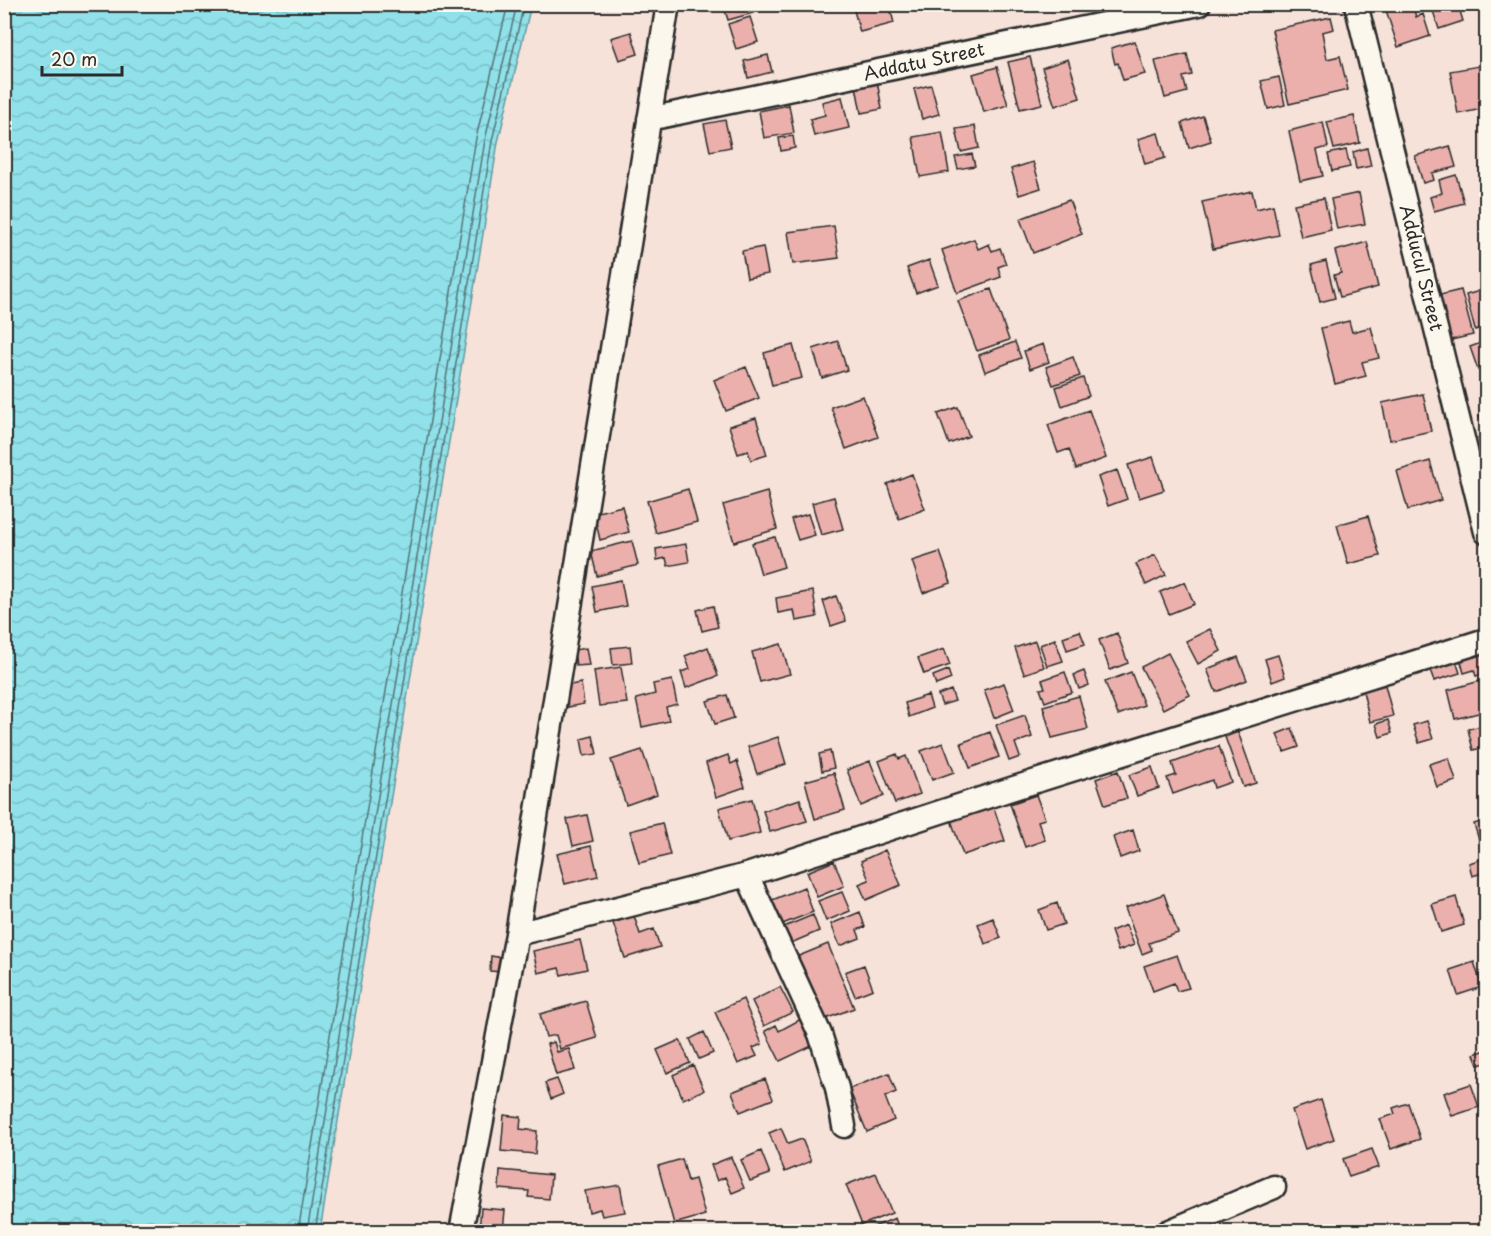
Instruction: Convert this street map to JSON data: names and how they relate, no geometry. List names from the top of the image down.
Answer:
{
  "streets": {
    "street": ["Addatu Street", "Adducul Street"]
  },
  "scale_bar": "20 m"
}
